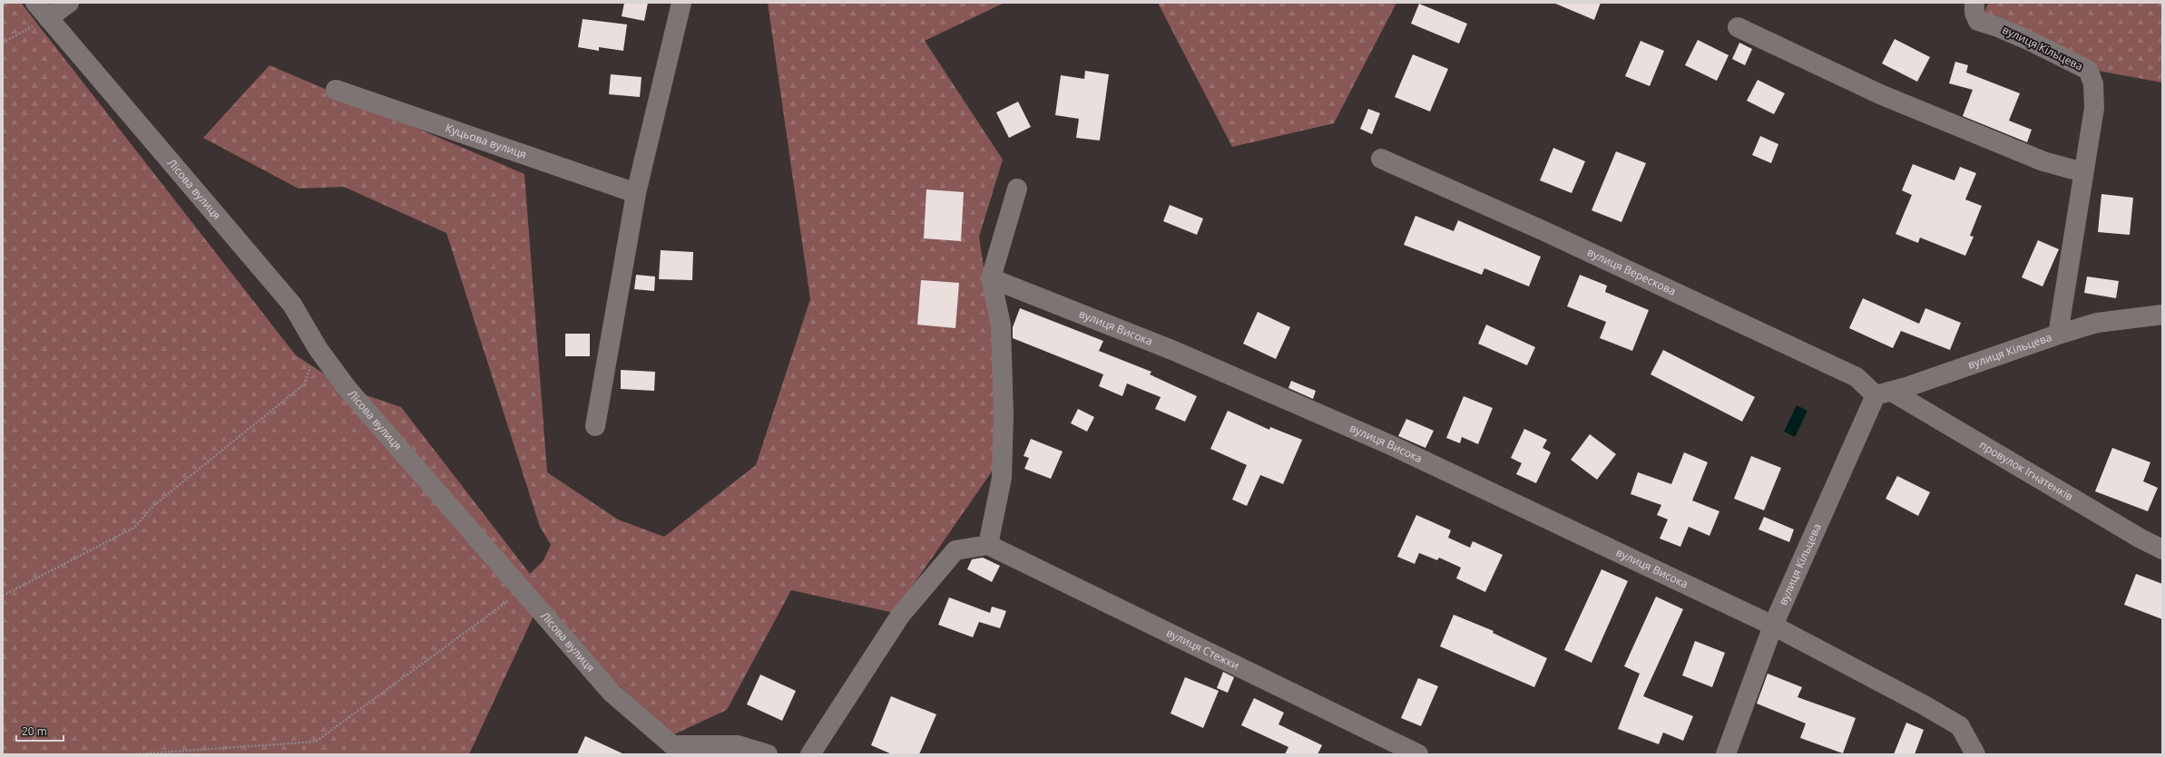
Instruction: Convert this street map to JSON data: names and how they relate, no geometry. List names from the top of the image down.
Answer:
{
  "streets": {
    "street": [
      "вулиця Кільцева",
      "Куцьова вулиця",
      "Лісова вулиця",
      "вулиця Верескова",
      "вулиця Висока",
      "провулок Ігнатенків",
      "вулиця Стежки"
    ]
  },
  "crossings": [
    ["вулиця Кільцева", "вулиця Верескова"],
    ["вулиця Кільцева", "вулиця Висока"],
    ["вулиця Кільцева", "провулок Ігнатенків"],
    ["вулиця Верескова", "провулок Ігнатенків"]
  ],
  "scale_bar": "20 m"
}
